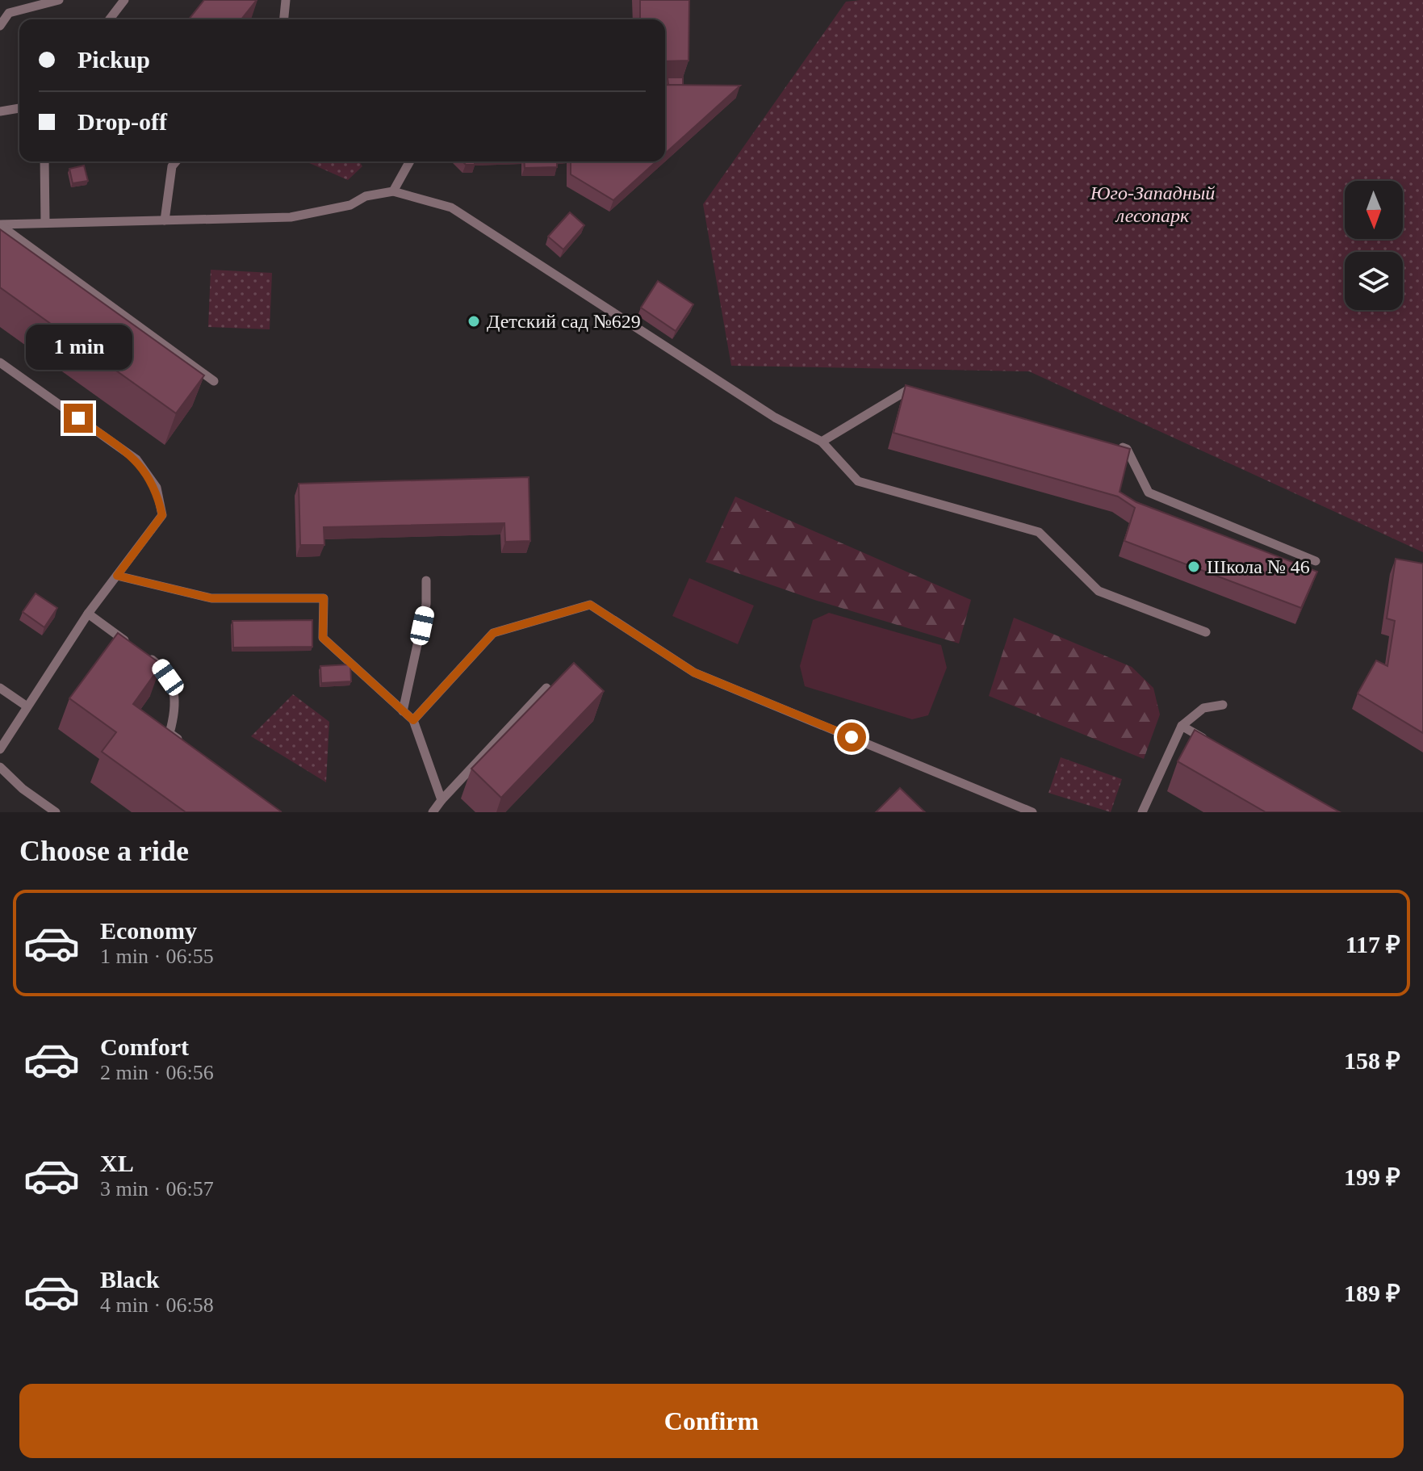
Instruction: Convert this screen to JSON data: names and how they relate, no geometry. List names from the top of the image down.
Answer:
{
  "parks": ["Юго-Западный лесопарк"],
  "places": ["Детский сад №629", "Школа № 46"],
  "north": "bottom",
  "page": {
    "banner": ["Pickup", "Drop-off"],
    "bubble": "1 min",
    "heading": "Choose a ride",
    "list": [
      {
        "name": "Economy",
        "note": "1 min · 06:55",
        "value": "117 ₽"
      },
      {
        "name": "Comfort",
        "note": "2 min · 06:56",
        "value": "158 ₽"
      },
      {
        "name": "XL",
        "note": "3 min · 06:57",
        "value": "199 ₽"
      },
      {
        "name": "Black",
        "note": "4 min · 06:58",
        "value": "189 ₽"
      }
    ],
    "buttons": "Confirm"
  }
}
